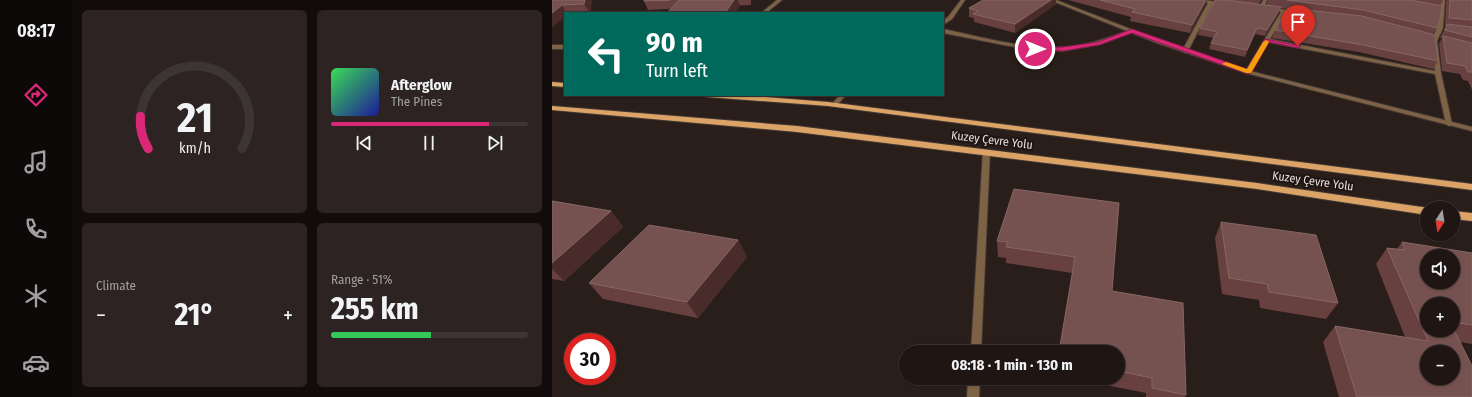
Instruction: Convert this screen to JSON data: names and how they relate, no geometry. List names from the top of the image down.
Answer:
{
  "streets": {
    "main road": ["Kuzey Çevre Yolu"]
  },
  "north": "bottom",
  "page": {
    "tabs": "08:17",
    "turn": ["90 m", "Turn left"],
    "song": ["Afterglow", "The Pines"],
    "map_buttons": ["+", "−"],
    "tile": [
      "Climate",
      ["Range · 51%", "255 km"]
    ],
    "heat": ["−", "21°", "+"],
    "limit": "30",
    "trip": "08:18 · 1 min · 130 m",
    "gauge": ["21", "km/h"]
  }
}
